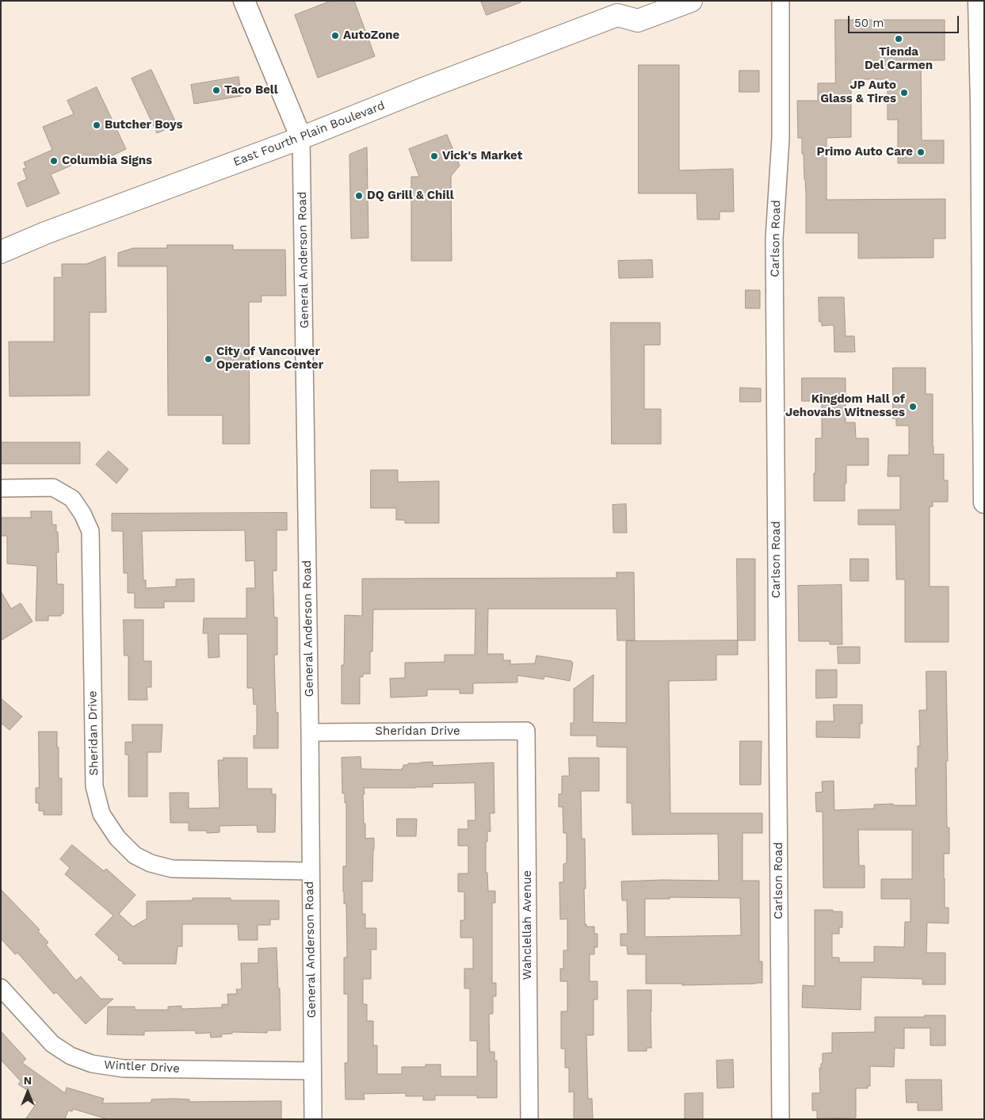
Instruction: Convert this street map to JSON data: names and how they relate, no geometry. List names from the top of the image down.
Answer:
{
  "streets": {
    "main road": ["East Fourth Plain Boulevard"],
    "street": [
      "Carlson Road",
      "General Anderson Road",
      "Sheridan Drive",
      "Wahclellah Avenue",
      "Wintler Drive"
    ]
  },
  "crossings": [
    ["East Fourth Plain Boulevard", "General Anderson Road"],
    ["General Anderson Road", "Sheridan Drive"],
    ["General Anderson Road", "Wintler Drive"],
    ["Sheridan Drive", "Wahclellah Avenue"]
  ],
  "places": [
    "AutoZone",
    "Tienda Del Carmen",
    "Taco Bell",
    "JP Auto Glass & Tires",
    "Butcher Boys",
    "Primo Auto Care",
    "Vick's Market",
    "Columbia Signs",
    "DQ Grill & Chill",
    "City of Vancouver Operations Center",
    "Kingdom Hall of Jehovahs Witnesses"
  ],
  "scale_bar": "50 m",
  "north": "top"
}
